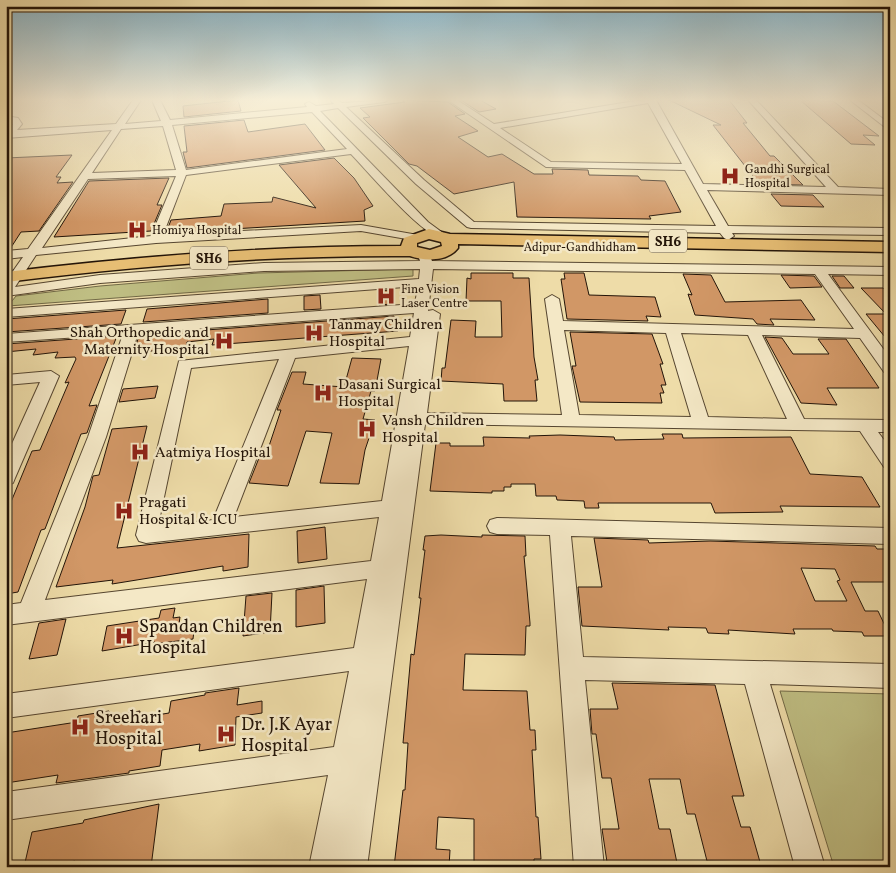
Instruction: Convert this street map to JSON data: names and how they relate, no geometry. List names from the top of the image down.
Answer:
{
  "streets": {
    "main road": ["SH6", "Adipur-Gandhidham"]
  },
  "crossings": [
    ["SH6", "Adipur-Gandhidham"]
  ],
  "places": {
    "hospital": [
      "Gandhi Surgical Hospital",
      "Homiya Hospital",
      "Fine Vision Laser Centre",
      "Tanmay Children Hospital",
      "Shah Orthopedic and Maternity Hospital",
      "Dasani Surgical Hospital",
      "Vansh Children Hospital",
      "Aatmiya Hospital",
      "Pragati Hospital & ICU",
      "Spandan Children Hospital",
      "Sreehari Hospital",
      "Dr. J.K Ayar Hospital"
    ]
  }
}
